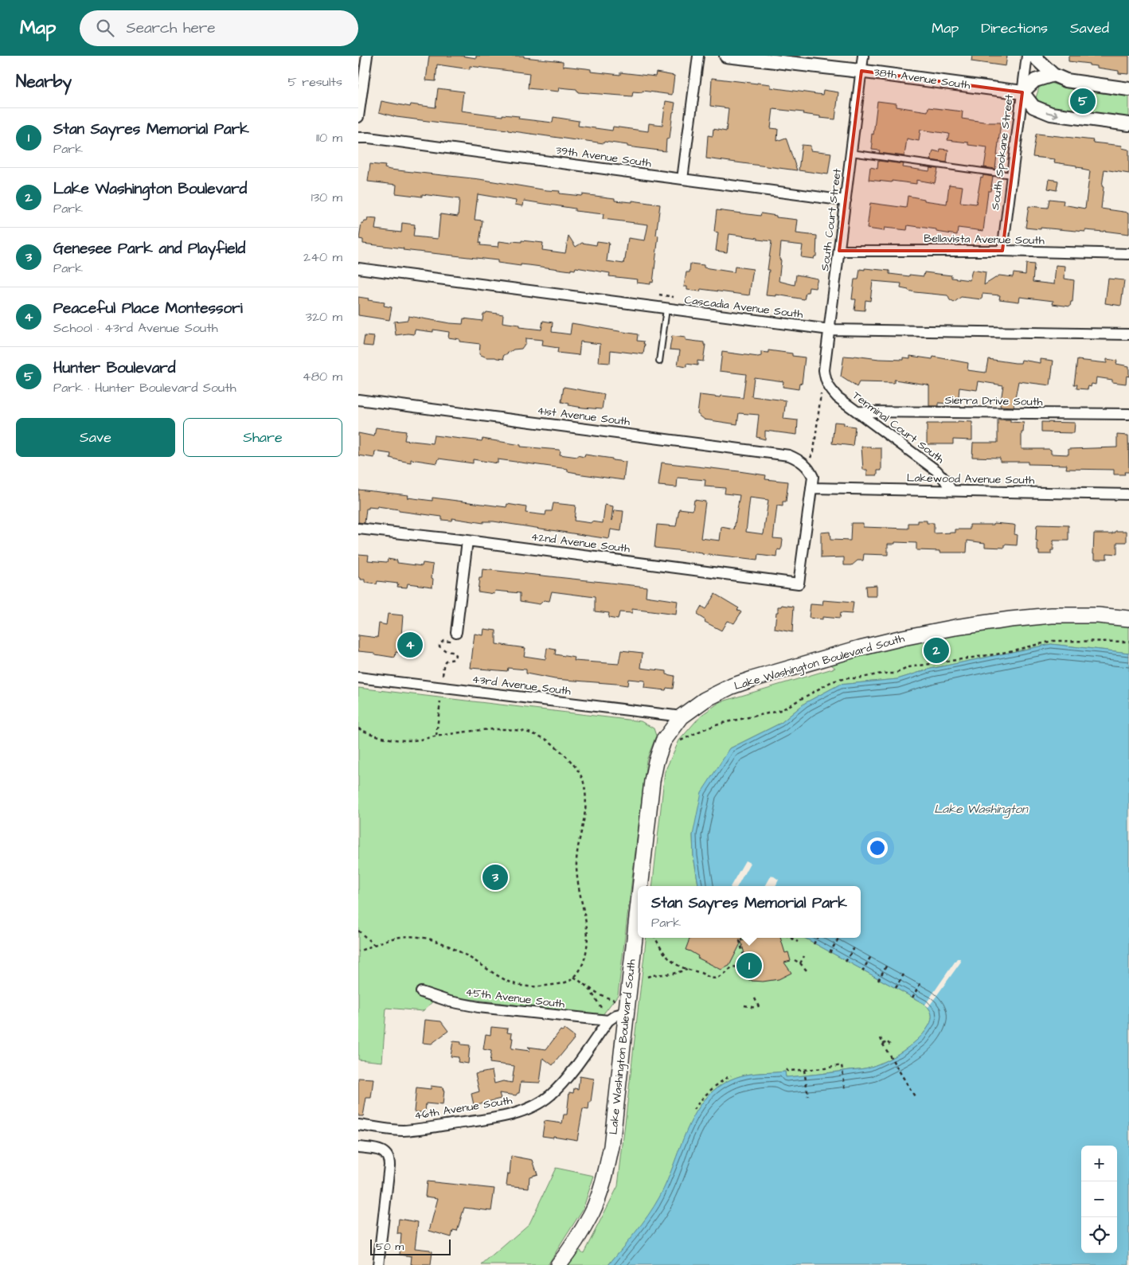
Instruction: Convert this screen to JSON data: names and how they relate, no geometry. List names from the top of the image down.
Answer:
{
  "streets": {
    "main road": ["Lake Washington Boulevard South"],
    "street": [
      "38th Avenue South",
      "South Spokane Street",
      "39th Avenue South",
      "South Court Street",
      "Bellavista Avenue South",
      "Cascadia Avenue South",
      "Sierra Drive South",
      "41st Avenue South",
      "Terminal Court South",
      "Lakewood Avenue South",
      "42nd Avenue South",
      "43rd Avenue South",
      "45th Avenue South",
      "46th Avenue South"
    ]
  },
  "crossings": [
    ["38th Avenue South", "South Spokane Street"],
    ["38th Avenue South", "South Court Street"],
    ["South Spokane Street", "Bellavista Avenue South"],
    ["39th Avenue South", "South Court Street"],
    ["South Court Street", "Bellavista Avenue South"],
    ["South Court Street", "Cascadia Avenue South"],
    ["South Court Street", "Terminal Court South"],
    ["Sierra Drive South", "Terminal Court South"],
    ["Terminal Court South", "Lakewood Avenue South"],
    ["Lakewood Avenue South", "42nd Avenue South"],
    ["Lake Washington Boulevard South", "43rd Avenue South"],
    ["Lake Washington Boulevard South", "46th Avenue South"],
    ["45th Avenue South", "46th Avenue South"]
  ],
  "water": ["Lake Washington"],
  "scale_bar": "50 m",
  "page": {
    "header": "Map",
    "search": "Search here",
    "nav": ["Map", "Directions", "Saved"],
    "heading": ["Nearby", "5 results"],
    "pins": [
      "5",
      "4",
      "2",
      "3",
      "1"
    ],
    "list": [
      {
        "mark": "1",
        "name": "Stan Sayres Memorial Park",
        "note": "Park",
        "value": "110 m"
      },
      {
        "mark": "2",
        "name": "Lake Washington Boulevard",
        "note": "Park",
        "value": "130 m"
      },
      {
        "mark": "3",
        "name": "Genesee Park and Playfield",
        "note": "Park",
        "value": "240 m"
      },
      {
        "mark": "4",
        "name": "Peaceful Place Montessori",
        "note": "School · 43rd Avenue South",
        "value": "320 m"
      },
      {
        "mark": "5",
        "name": "Hunter Boulevard",
        "note": "Park · Hunter Boulevard South",
        "value": "480 m"
      }
    ],
    "buttons": ["Save", "Share"],
    "popup": ["Stan Sayres Memorial Park", "Park"],
    "map_buttons": ["+", "−"],
    "scale": "50 m"
  }
}
